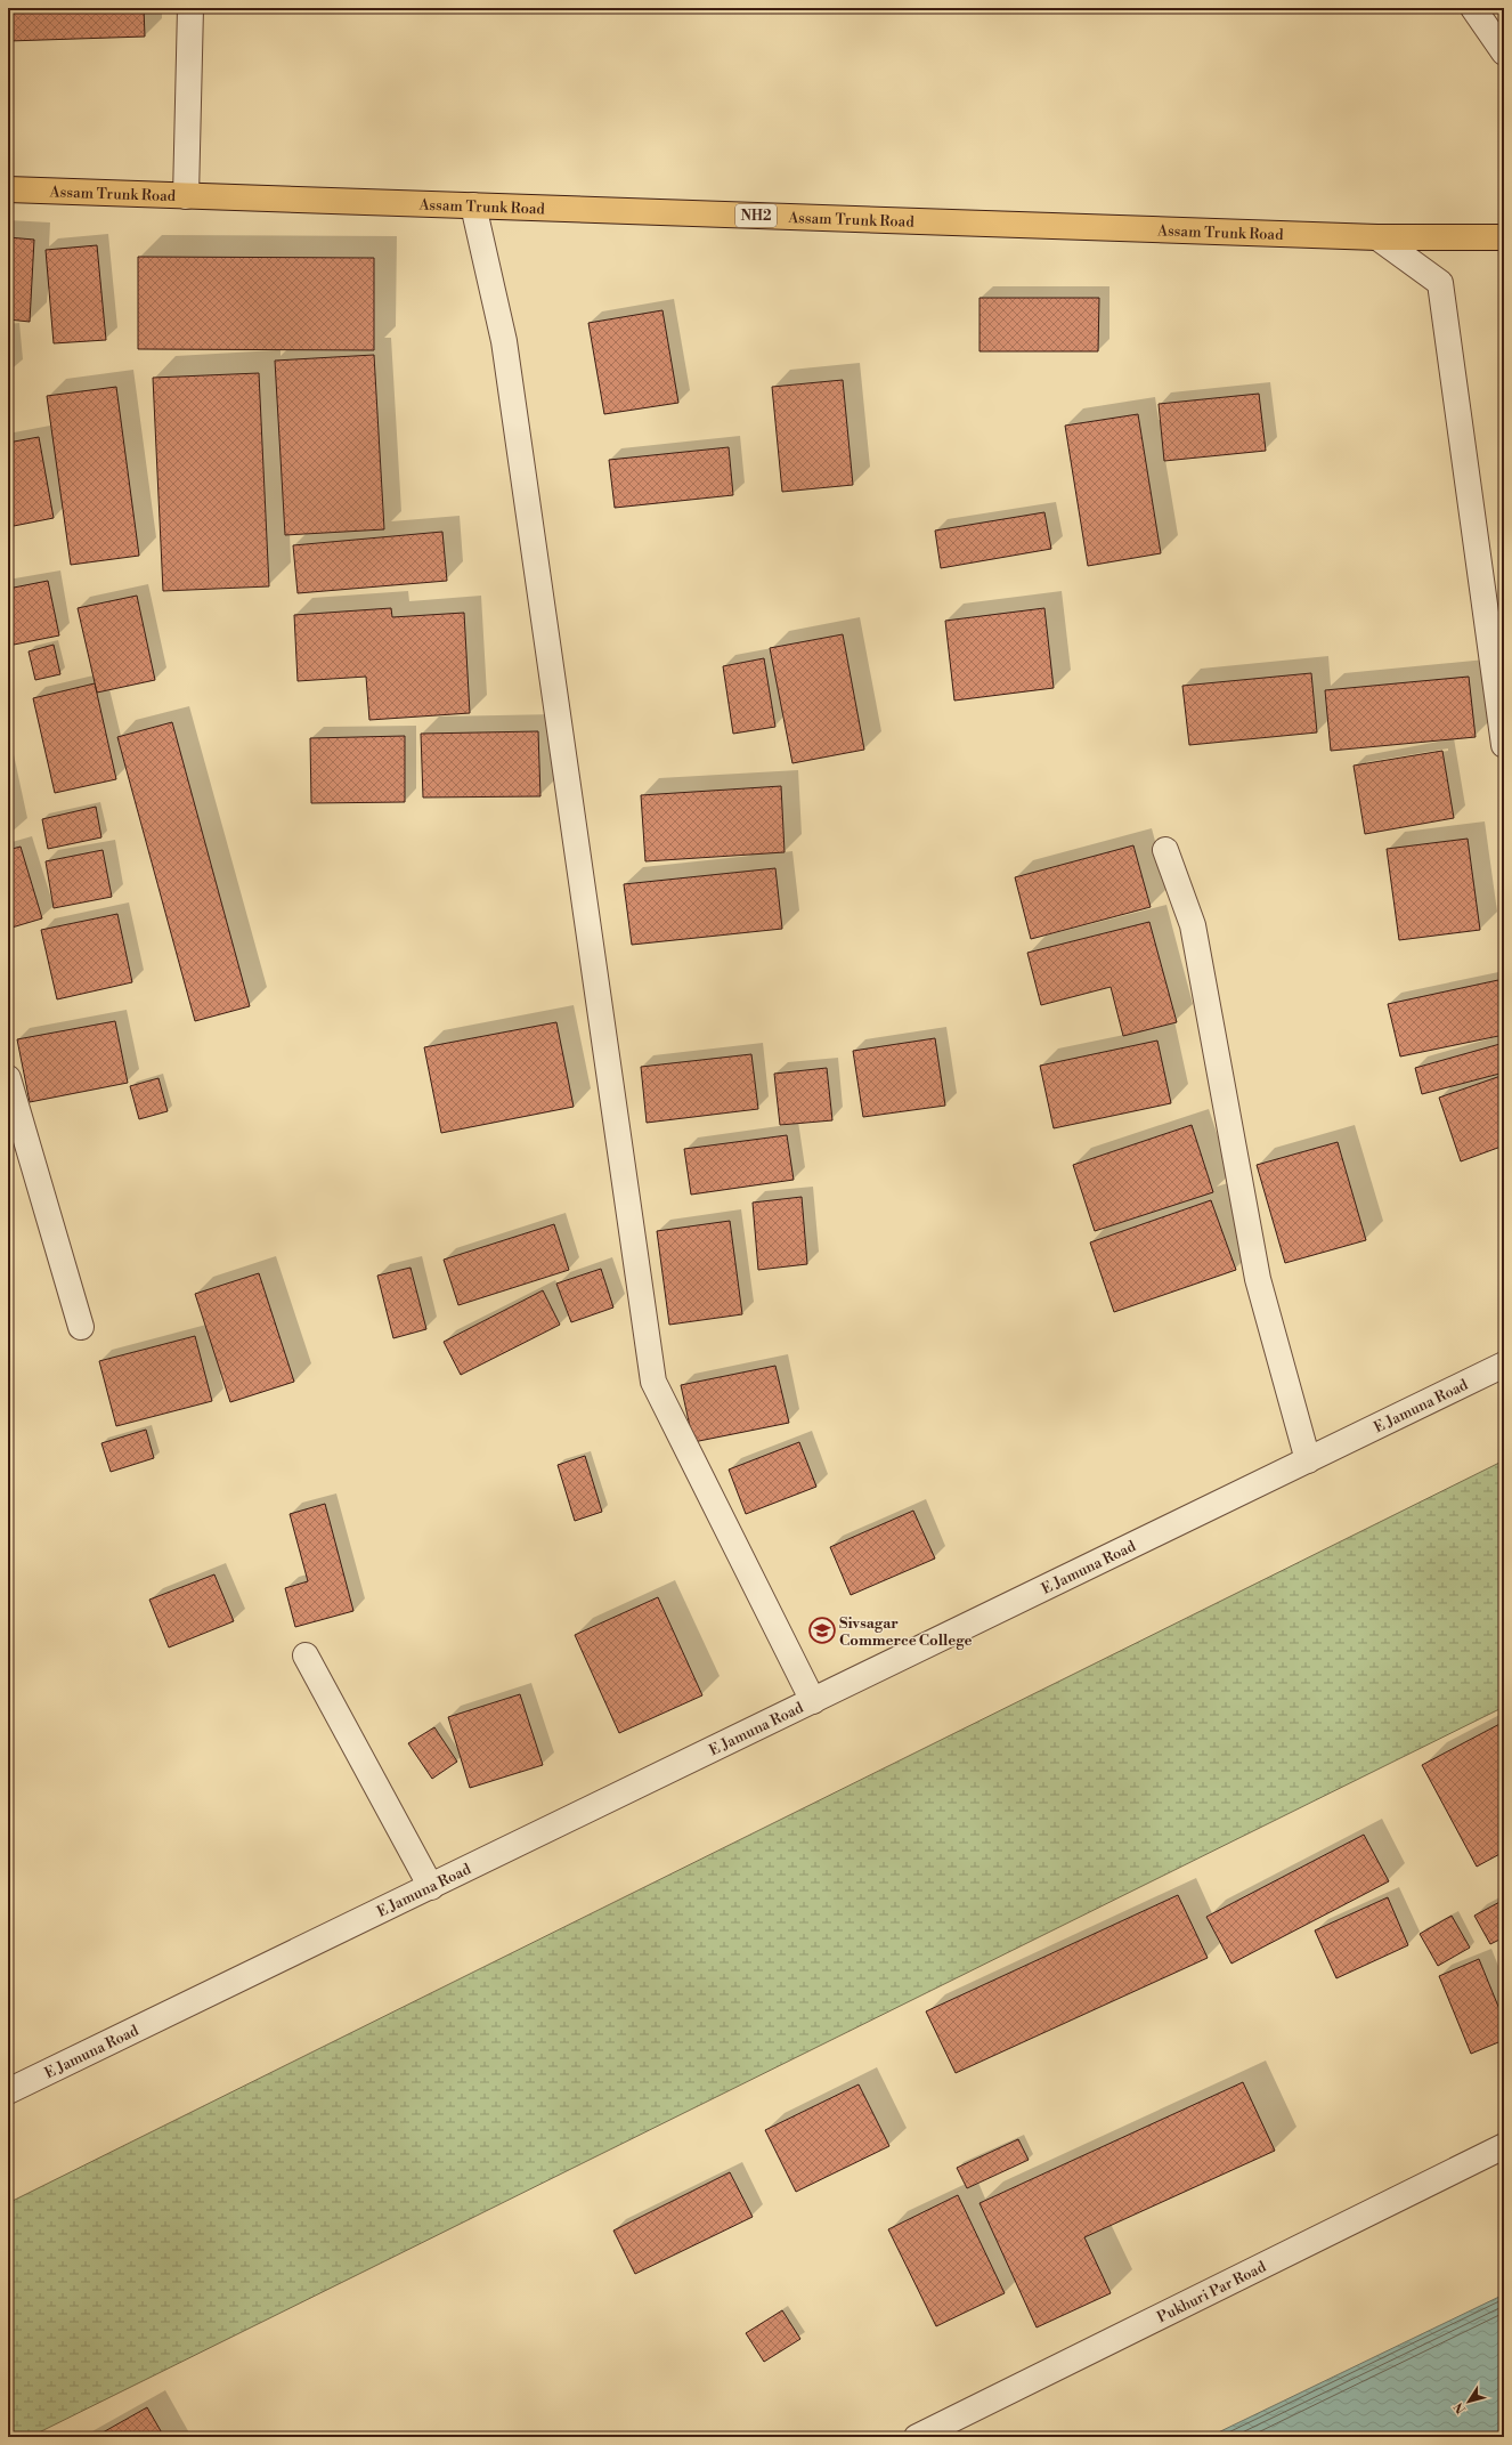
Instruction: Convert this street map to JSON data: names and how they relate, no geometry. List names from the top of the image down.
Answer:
{
  "streets": {
    "highway": ["Assam Trunk Road", "NH2"],
    "street": ["E Jamuna Road", "Pukhuri Par Road"]
  },
  "places": {
    "school or university": ["Sivsagar Commerce College"]
  },
  "north": "bottom left"
}
